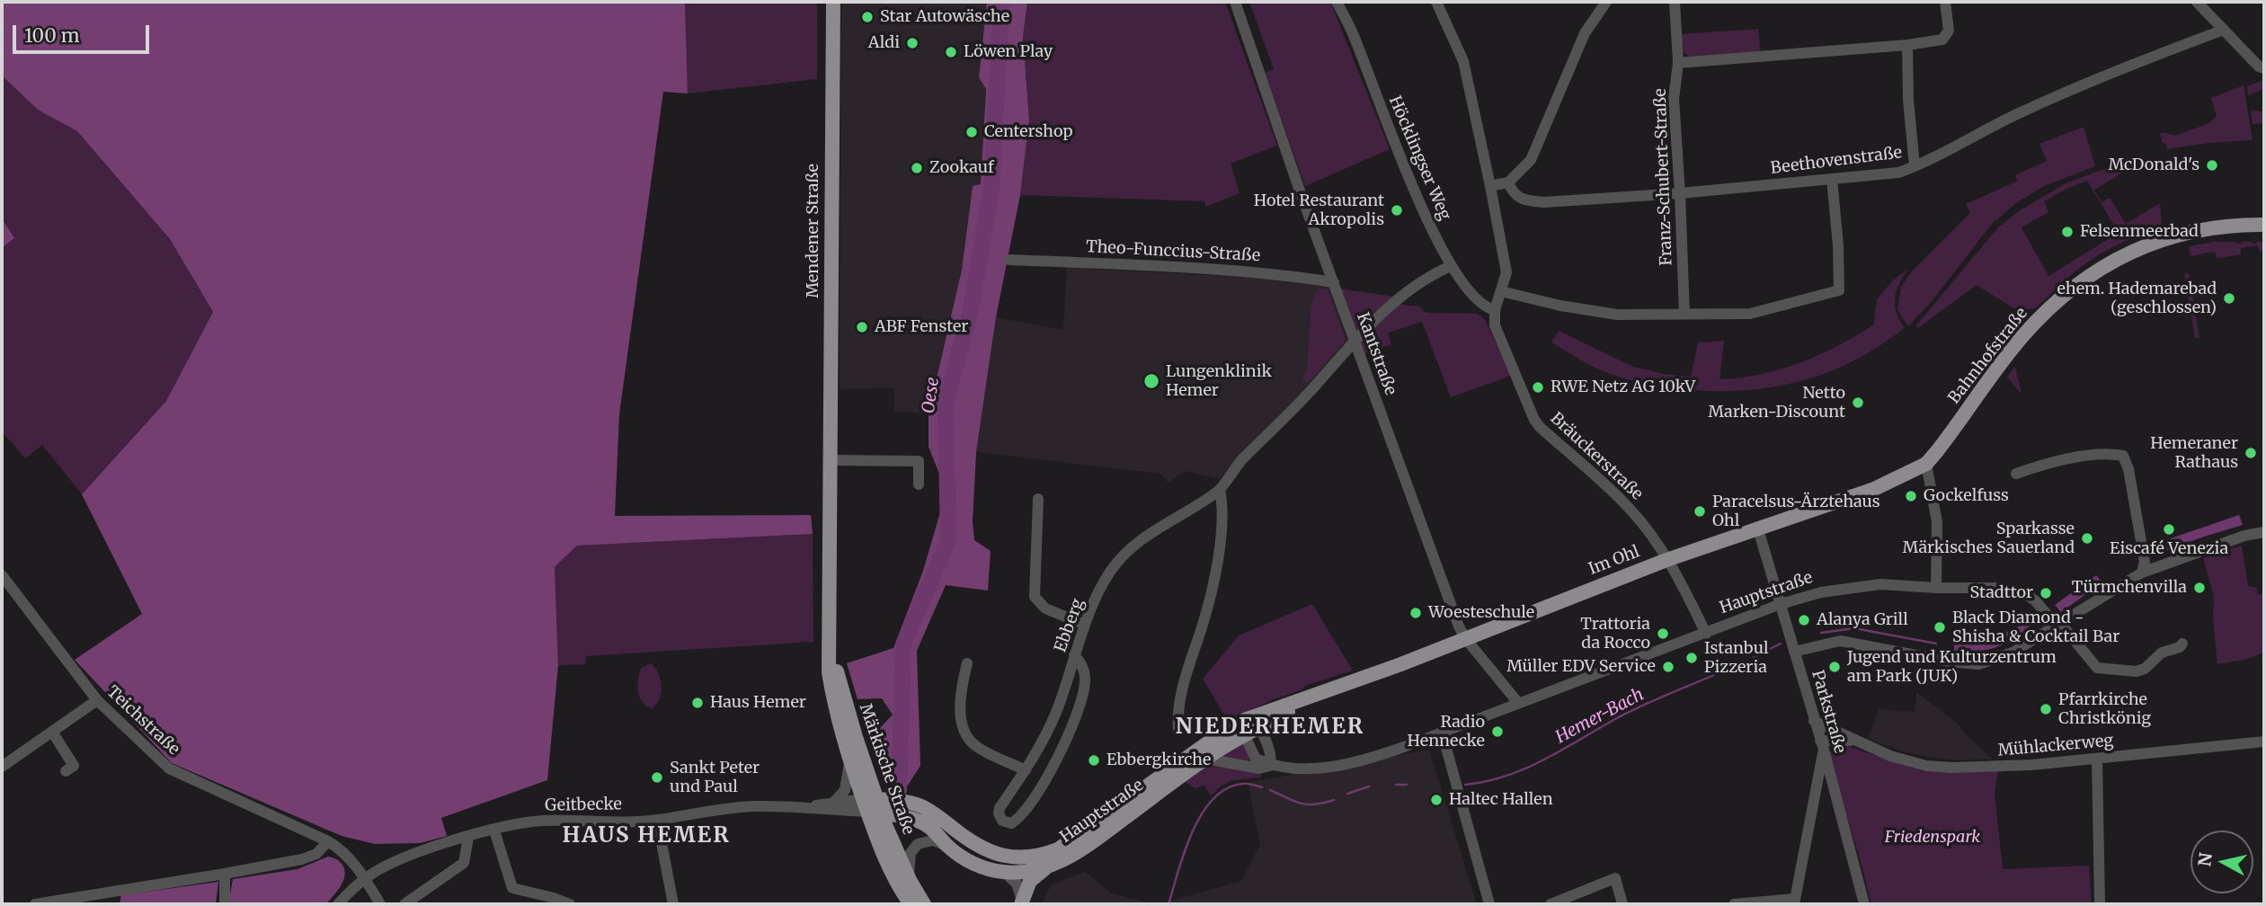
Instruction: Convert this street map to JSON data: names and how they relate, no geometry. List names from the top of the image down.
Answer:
{
  "streets": {
    "main road": [
      "Mendener Straße",
      "Bahnhofstraße",
      "Im Ohl",
      "Hauptstraße",
      "Märkische Straße"
    ],
    "street": [
      "Höcklingser Weg",
      "Beethovenstraße",
      "Franz-Schubert-Straße",
      "Theo-Funccius-Straße",
      "Kantstraße",
      "Bräuckerstraße",
      "Ebberg",
      "Parkstraße",
      "Teichstraße",
      "Mühlackerweg",
      "Geitbecke"
    ]
  },
  "crossings": [
    ["Höcklingser Weg", "Bräuckerstraße"],
    ["Beethovenstraße", "Franz-Schubert-Straße"],
    ["Mendener Straße", "Hauptstraße"],
    ["Mendener Straße", "Märkische Straße"],
    ["Mendener Straße", "Geitbecke"],
    ["Theo-Funccius-Straße", "Kantstraße"],
    ["Kantstraße", "Im Ohl"],
    ["Kantstraße", "Hauptstraße"],
    ["Bahnhofstraße", "Im Ohl"],
    ["Bräuckerstraße", "Im Ohl"],
    ["Bräuckerstraße", "Hauptstraße"],
    ["Im Ohl", "Hauptstraße"],
    ["Im Ohl", "Parkstraße"],
    ["Hauptstraße", "Parkstraße"],
    ["Hauptstraße", "Märkische Straße"],
    ["Hauptstraße", "Geitbecke"],
    ["Parkstraße", "Mühlackerweg"],
    ["Teichstraße", "Geitbecke"],
    ["Märkische Straße", "Geitbecke"]
  ],
  "districts": ["NIEDERHEMER", "HAUS HEMER"],
  "water": ["Oese", "Hemer-Bach"],
  "parks": ["Friedenspark"],
  "places": [
    "Star Autowäsche",
    "Aldi",
    "Löwen Play",
    "Centershop",
    "McDonald's",
    "Zookauf",
    "Hotel Restaurant Akropolis",
    "Felsenmeerbad",
    "ehem. Hademarebad (geschlossen)",
    "ABF Fenster",
    "Lungenklinik Hemer",
    "RWE Netz AG 10kV",
    "Netto Marken-Discount",
    "Hemeraner Rathaus",
    "Gockelfuss",
    "Paracelsus-Ärztehaus Ohl",
    "Eiscafé Venezia",
    "Sparkasse Märkisches Sauerland",
    "Türmchenvilla",
    "Stadttor",
    "Woesteschule",
    "Alanya Grill",
    "Black Diamond - Shisha & Cocktail Bar",
    "Trattoria da Rocco",
    "Istanbul Pizzeria",
    "Müller EDV Service",
    "Jugend und Kulturzentrum am Park (JUK)",
    "Haus Hemer",
    "Pfarrkirche Christkönig",
    "Radio Hennecke",
    "Ebbergkirche",
    "Sankt Peter und Paul",
    "Haltec Hallen"
  ],
  "scale_bar": "100 m",
  "north": "left"
}
